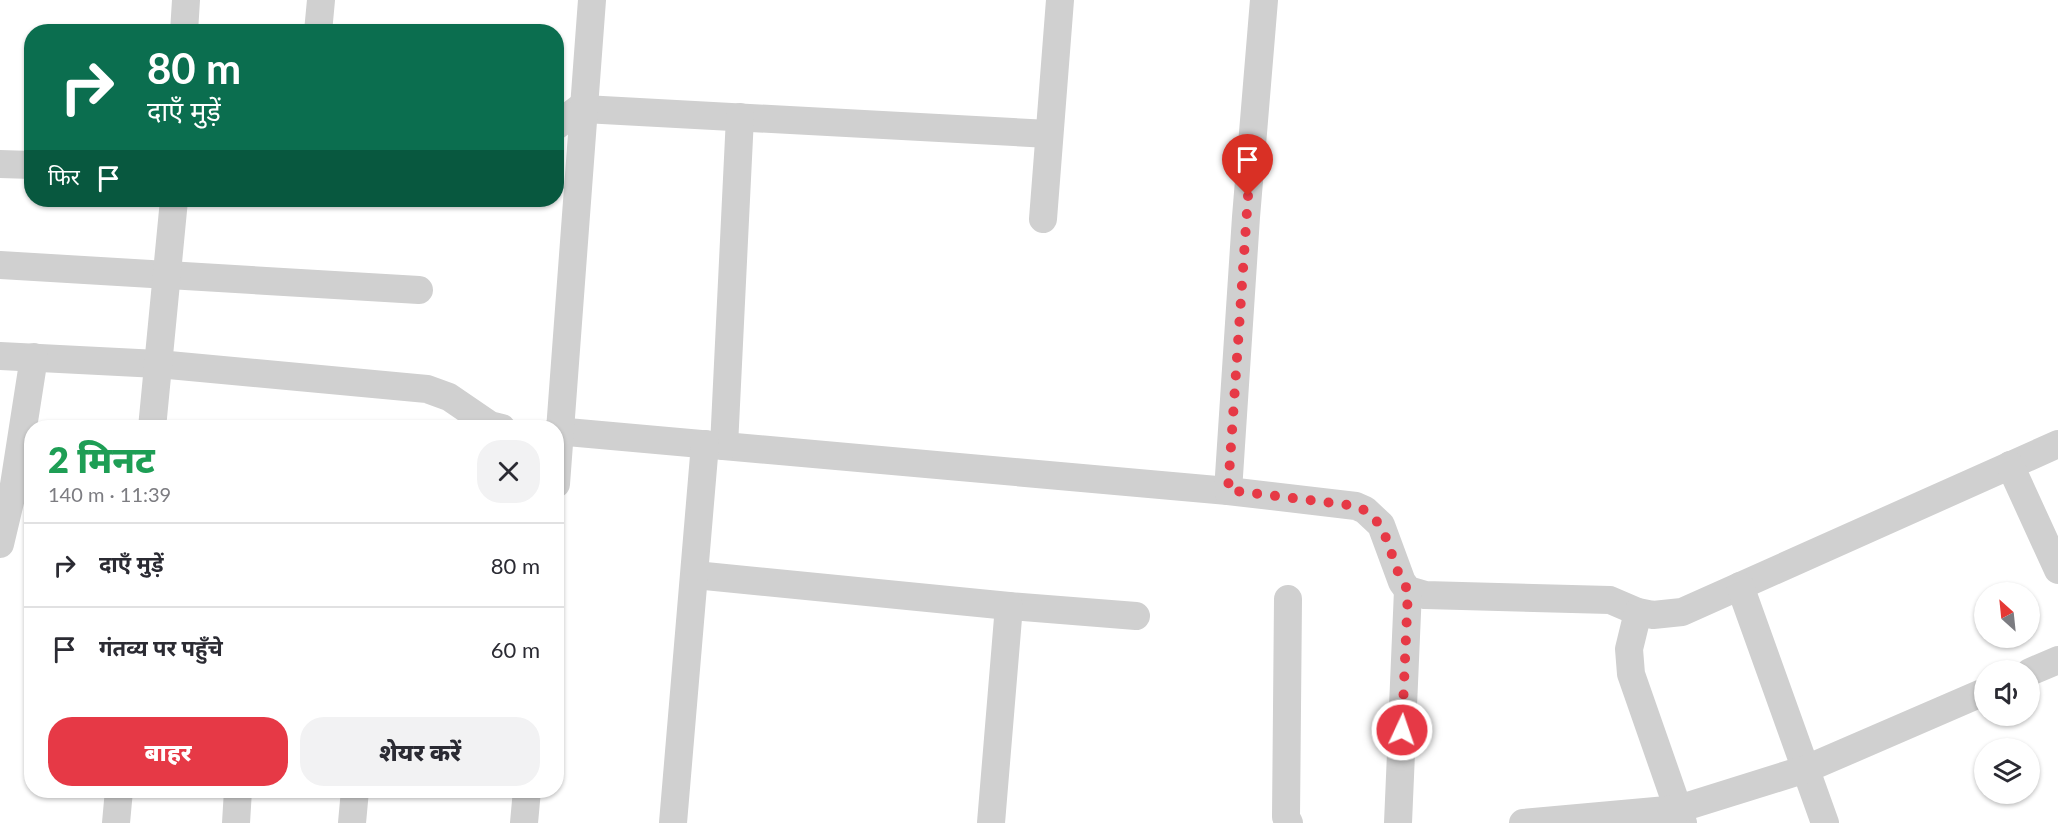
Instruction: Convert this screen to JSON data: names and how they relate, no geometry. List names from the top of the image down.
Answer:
{
  "north": "top left",
  "page": {
    "turn": ["80 m", "दाएँ मुड़ें"],
    "then": "फिर",
    "heading": ["2 मिनट", "140 m · 11:39"],
    "list": [
      {
        "name": "दाएँ मुड़ें",
        "value": "80 m"
      },
      {
        "name": "गंतव्य पर पहुँचे",
        "value": "60 m"
      }
    ],
    "buttons": ["बाहर", "शेयर करें"]
  }
}
